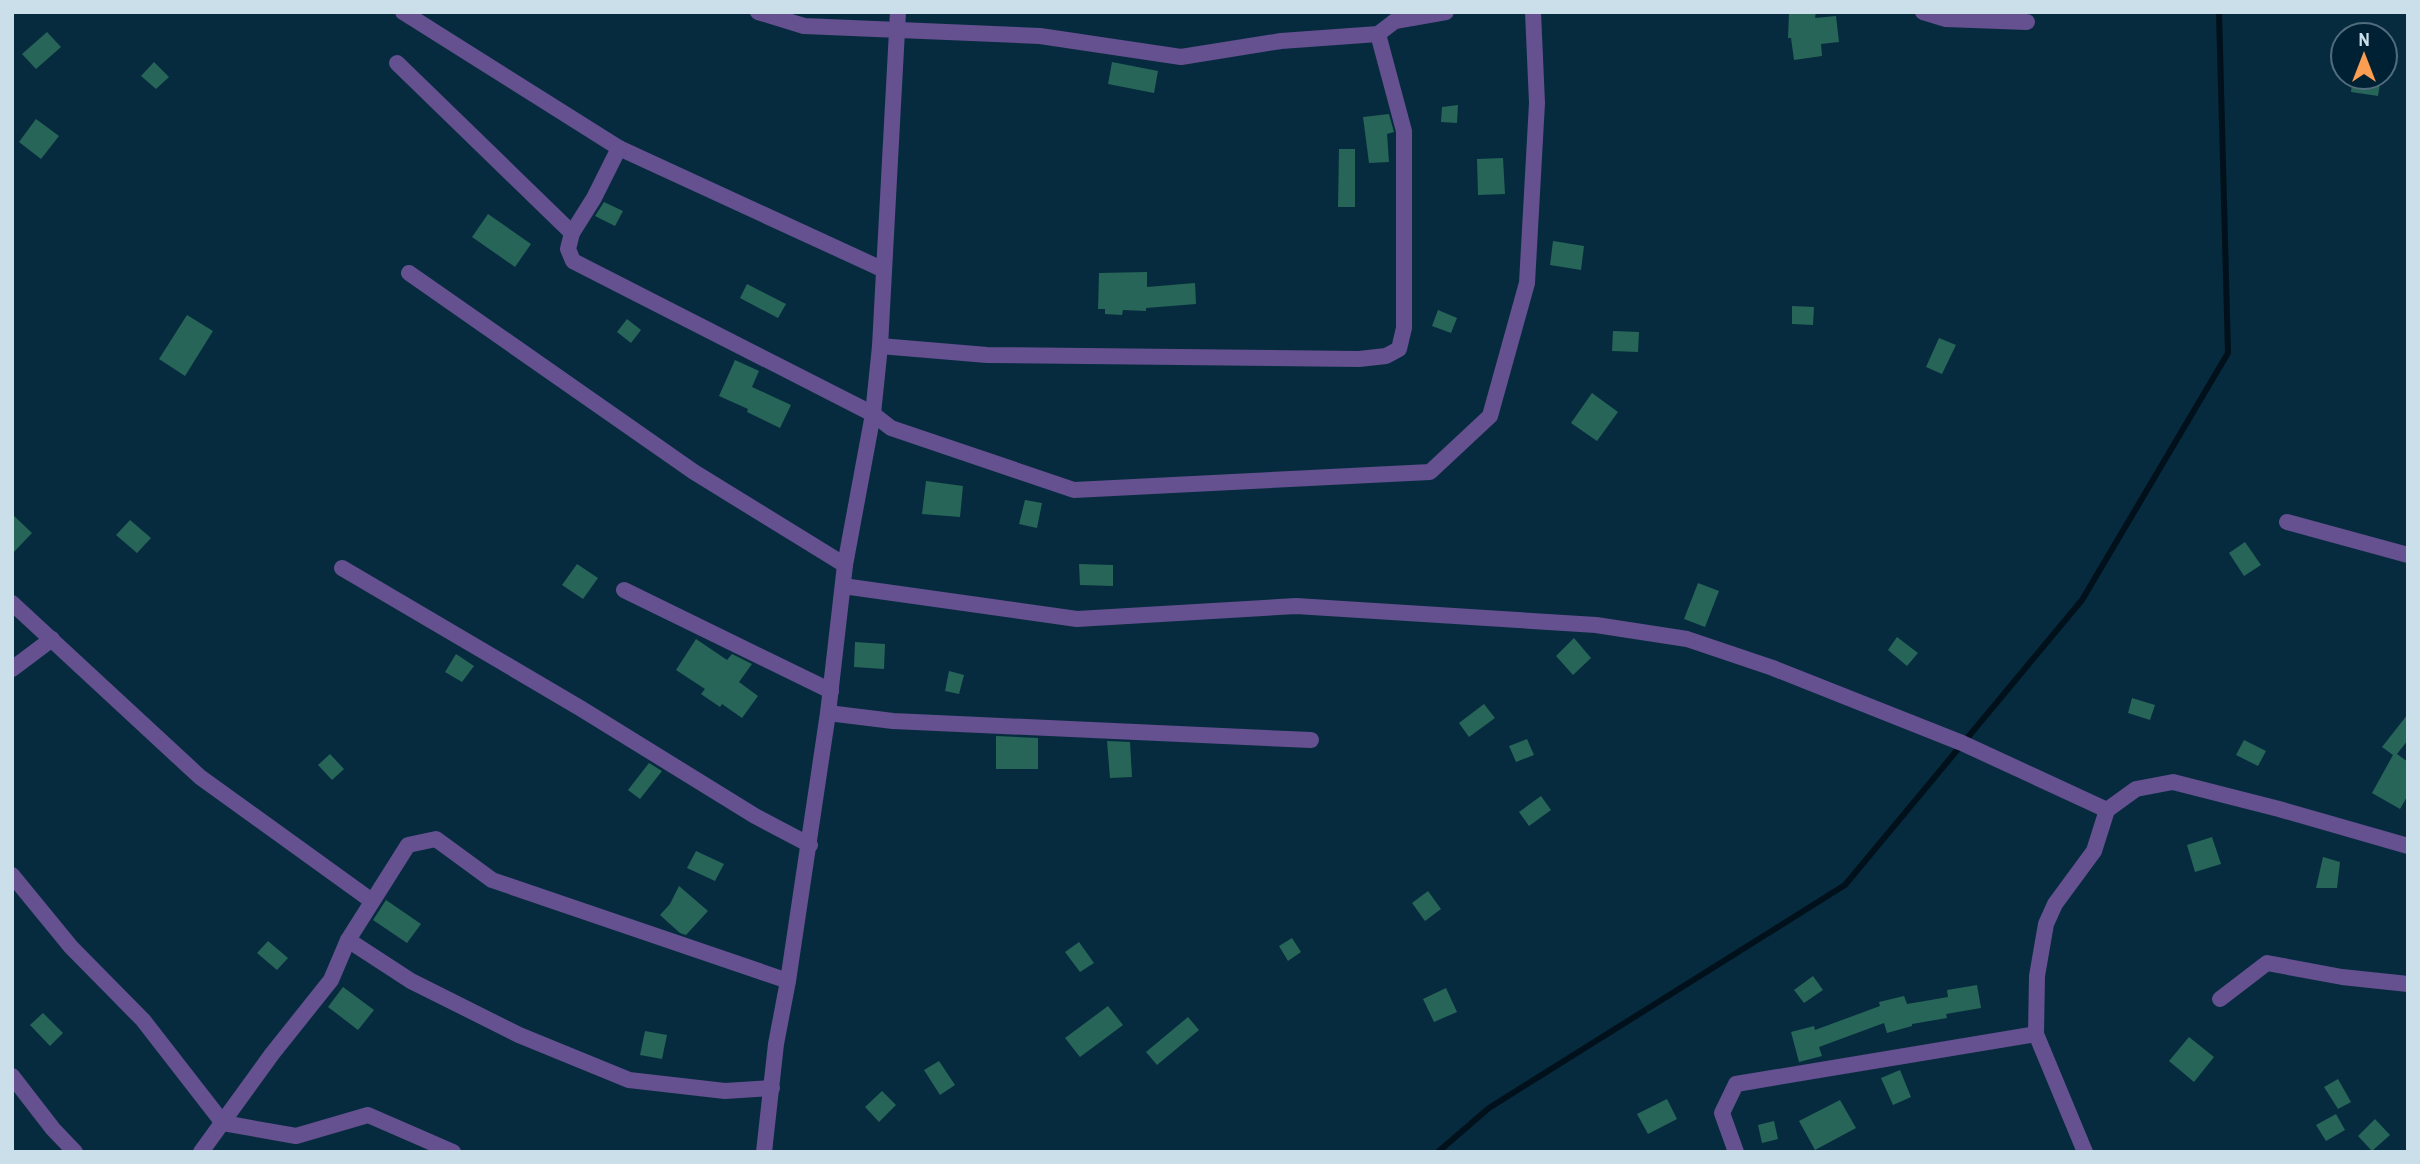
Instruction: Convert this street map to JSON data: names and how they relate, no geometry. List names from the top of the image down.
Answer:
{
  "north": "top"
}
